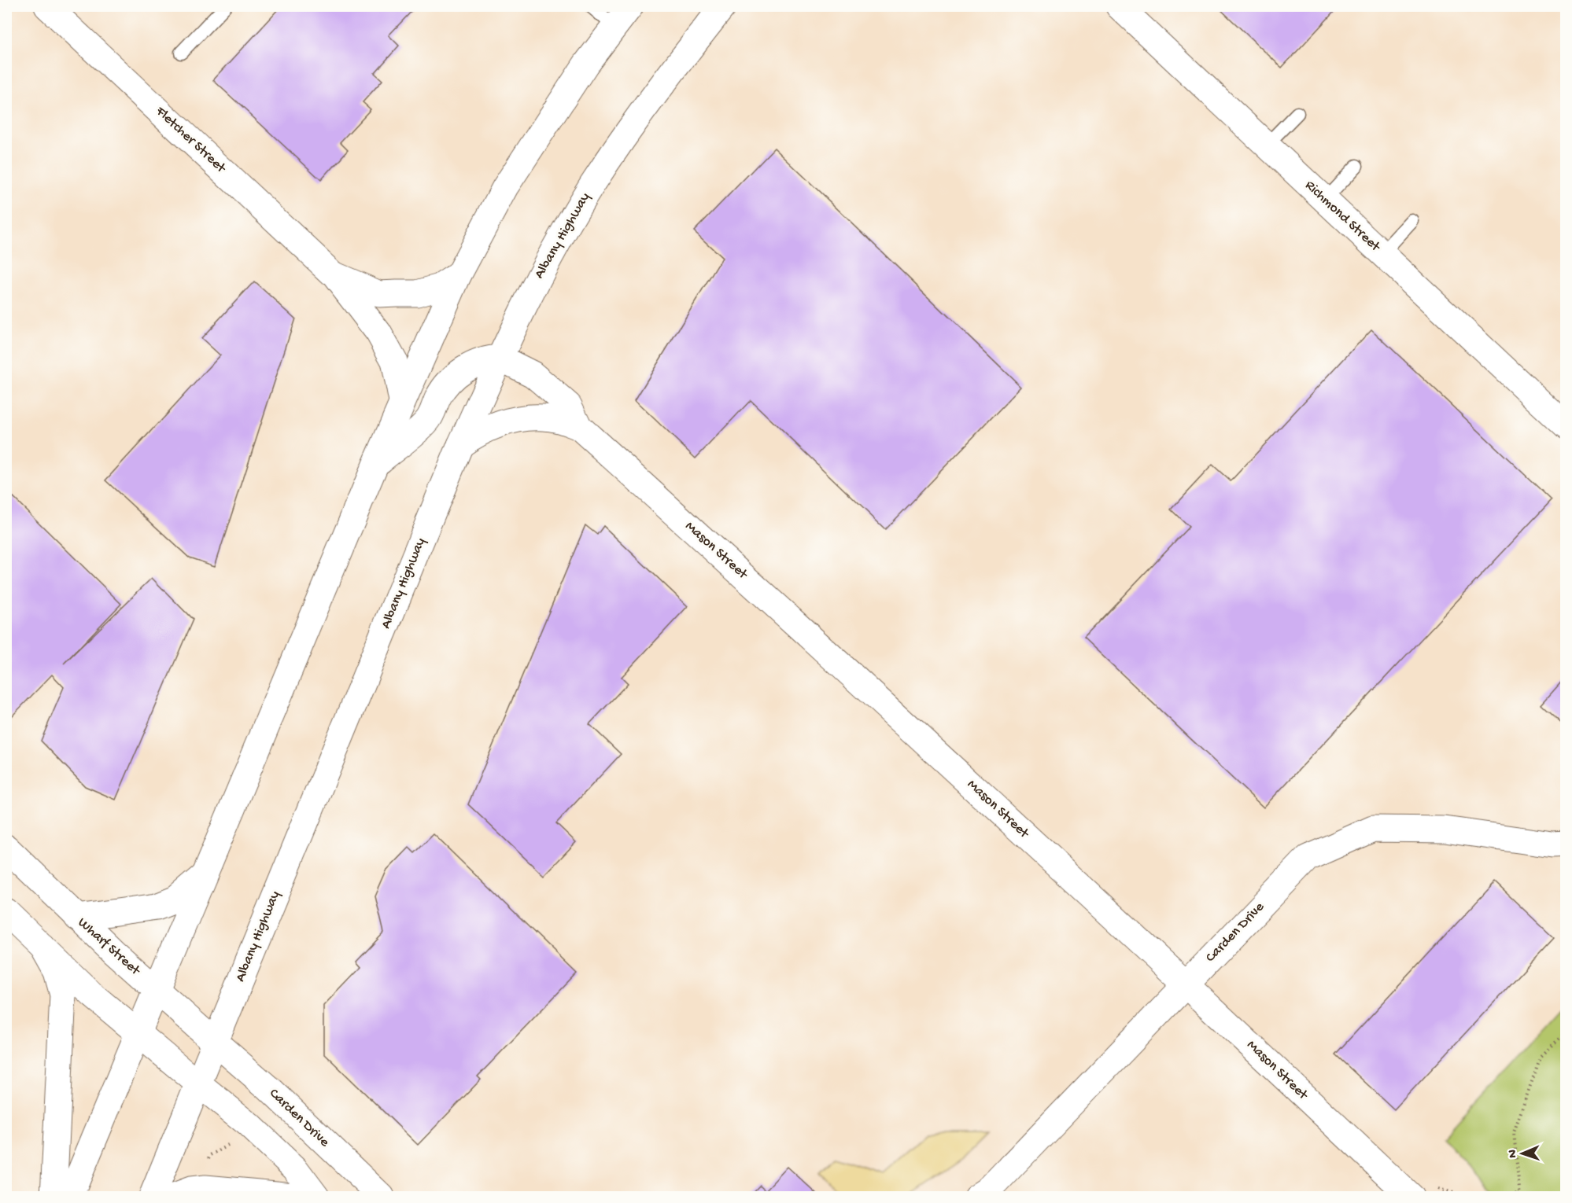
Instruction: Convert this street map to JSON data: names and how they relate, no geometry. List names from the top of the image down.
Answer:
{
  "streets": {
    "main road": [
      "Fletcher Street",
      "Richmond Street",
      "Albany Highway",
      "Mason Street",
      "Carden Drive",
      "Wharf Street"
    ]
  },
  "crossings": [
    ["Albany Highway", "Mason Street"],
    ["Albany Highway", "Carden Drive"],
    ["Albany Highway", "Wharf Street"],
    ["Mason Street", "Carden Drive"],
    ["Carden Drive", "Wharf Street"]
  ],
  "north": "left"
}
